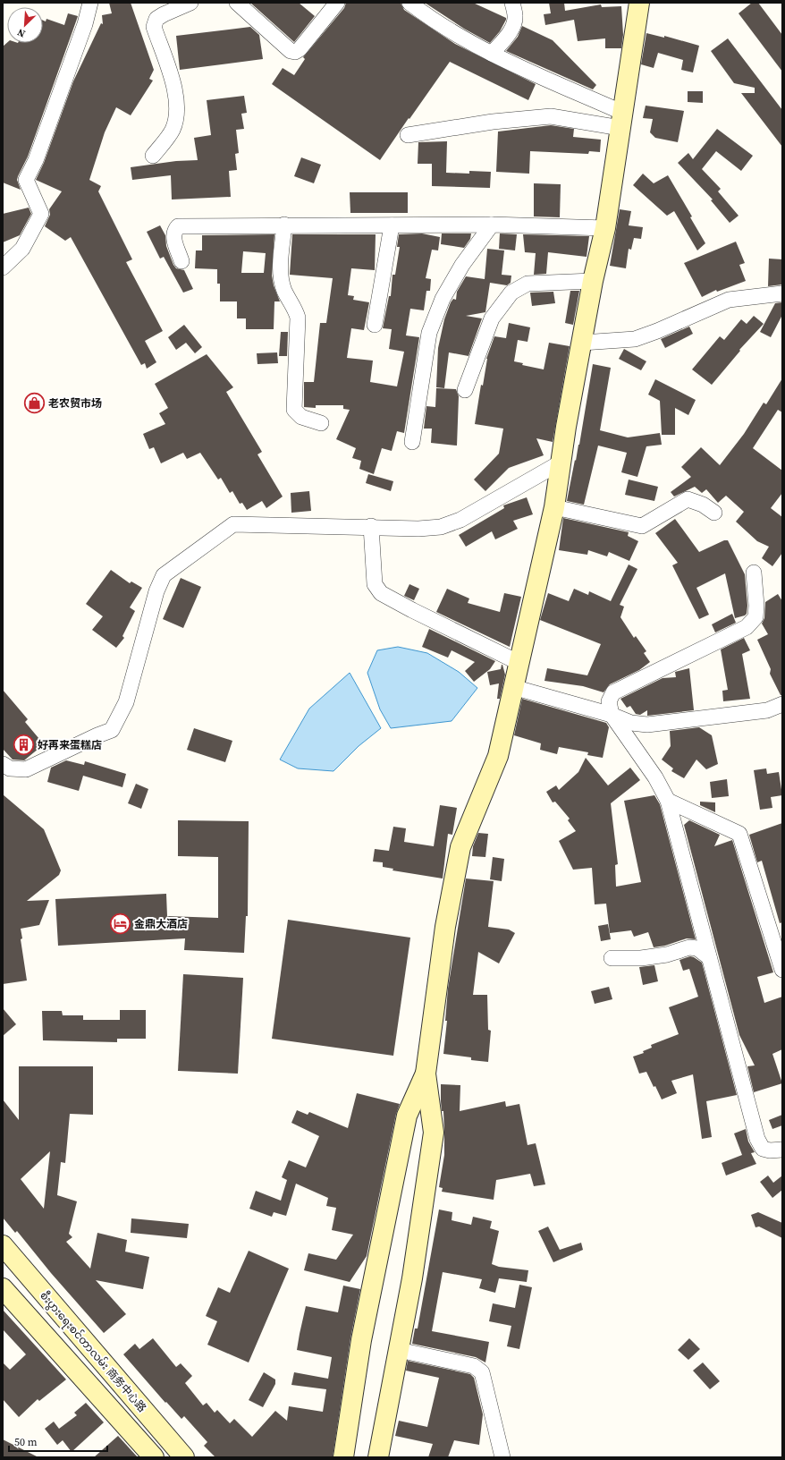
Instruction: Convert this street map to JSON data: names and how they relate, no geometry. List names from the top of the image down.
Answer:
{
  "streets": {
    "main road": ["စီးပွားရေးစင်တာလမ်း 商务中心路"]
  },
  "places": {
    "shop": ["老农贸市场"],
    "building": ["好再来蛋糕店"],
    "hotel": ["金鼎大酒店"]
  },
  "scale_bar": "50 m",
  "north": "bottom left"
}
